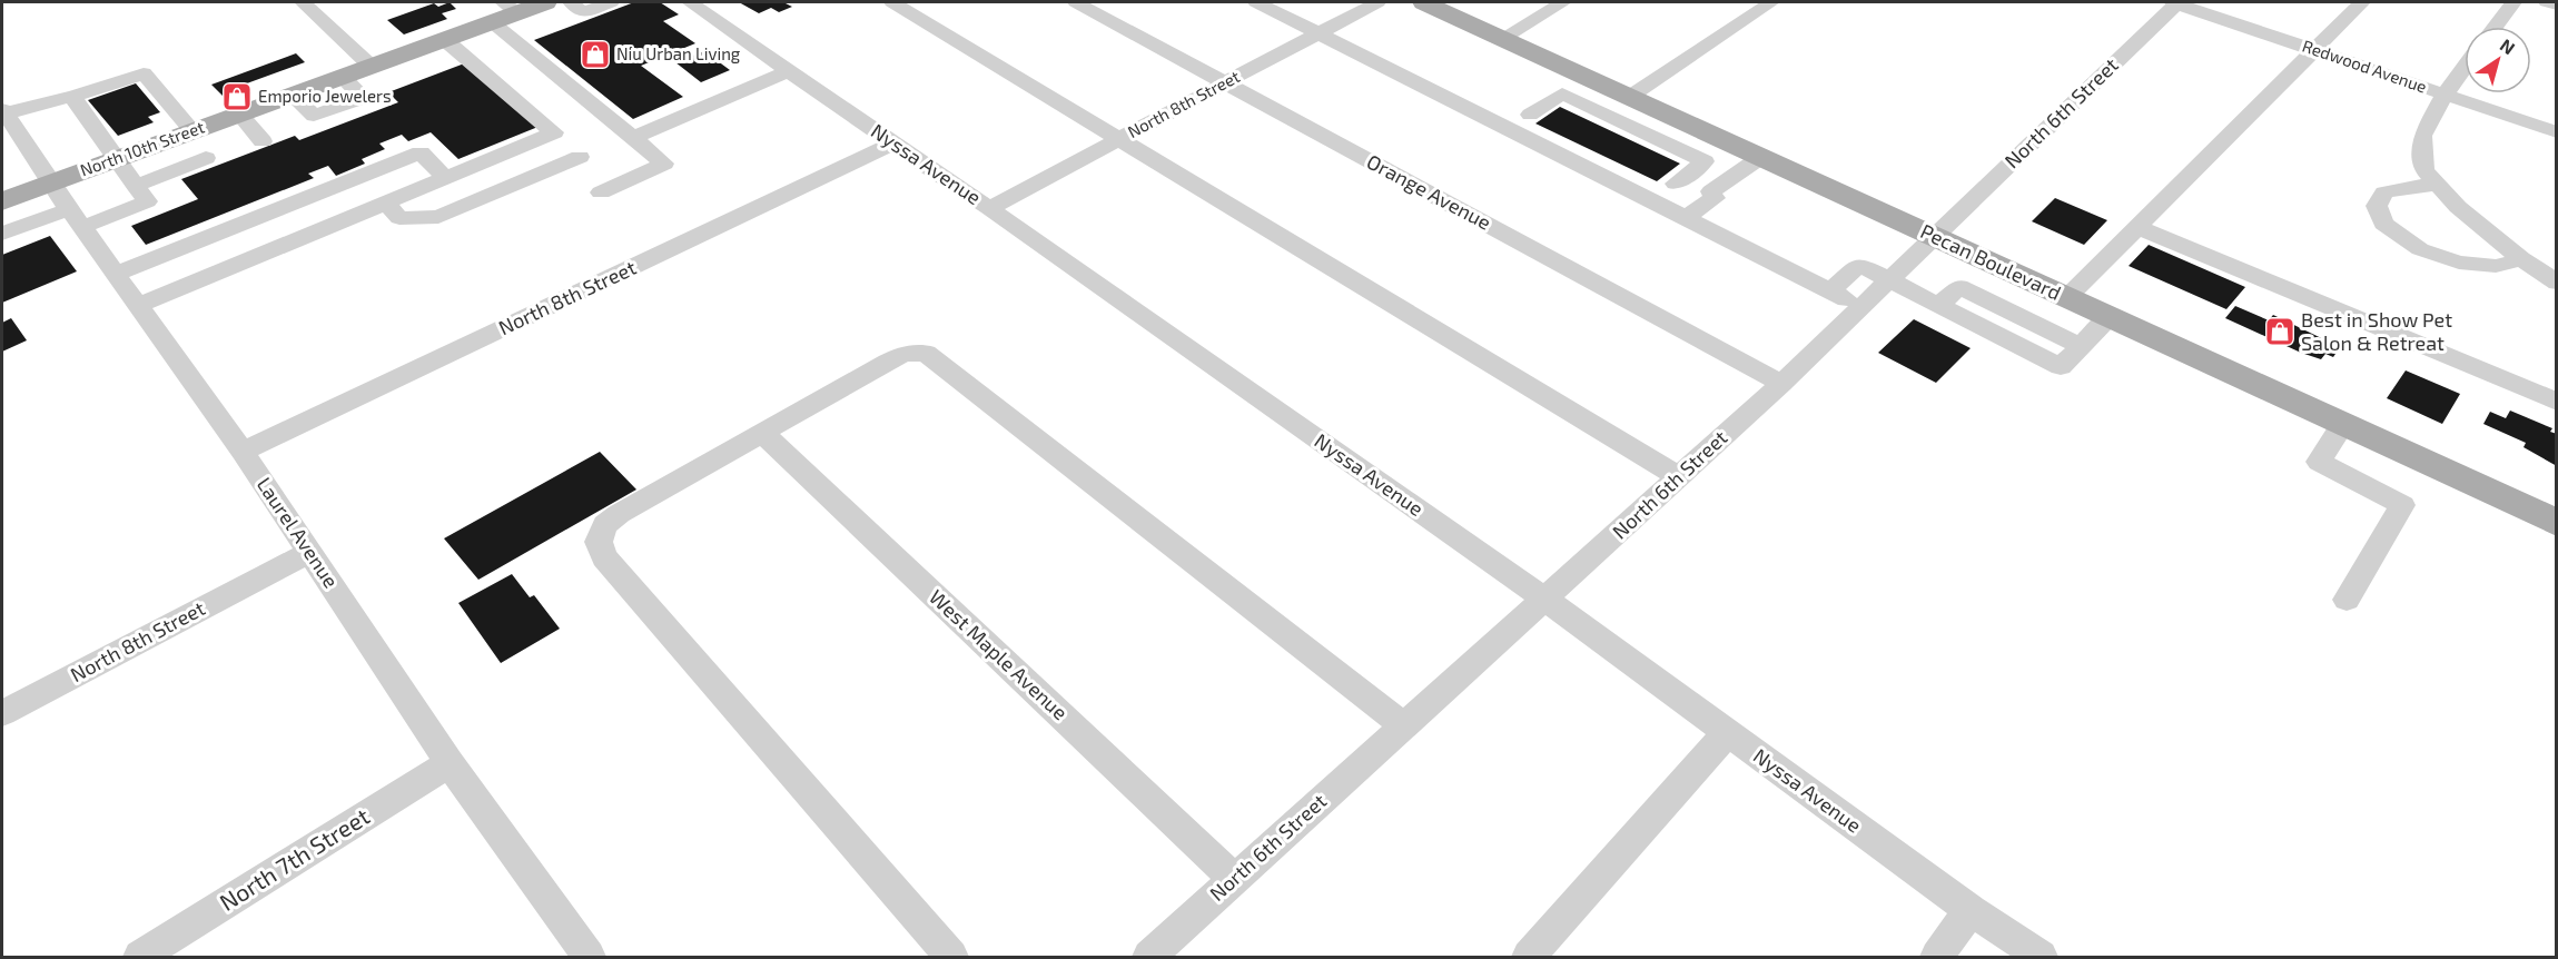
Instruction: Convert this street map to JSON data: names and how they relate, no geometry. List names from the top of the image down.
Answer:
{
  "streets": {
    "main road": ["North 10th Street", "Pecan Boulevard"],
    "street": [
      "Redwood Avenue",
      "North 8th Street",
      "North 6th Street",
      "Nyssa Avenue",
      "Orange Avenue",
      "Laurel Avenue",
      "West Maple Avenue",
      "North 7th Street"
    ]
  },
  "crossings": [
    ["Redwood Avenue", "North 6th Street"],
    ["North 8th Street", "Nyssa Avenue"],
    ["North 8th Street", "Orange Avenue"],
    ["North 8th Street", "Laurel Avenue"],
    ["North 6th Street", "Nyssa Avenue"],
    ["North 6th Street", "Orange Avenue"],
    ["North 6th Street", "Pecan Boulevard"],
    ["North 6th Street", "West Maple Avenue"],
    ["North 10th Street", "Laurel Avenue"],
    ["Laurel Avenue", "North 7th Street"]
  ],
  "places": {
    "shop": ["Niu Urban Living", "Emporio Jewelers", "Best in Show Pet Salon & Retreat"]
  },
  "north": "top right"
}
